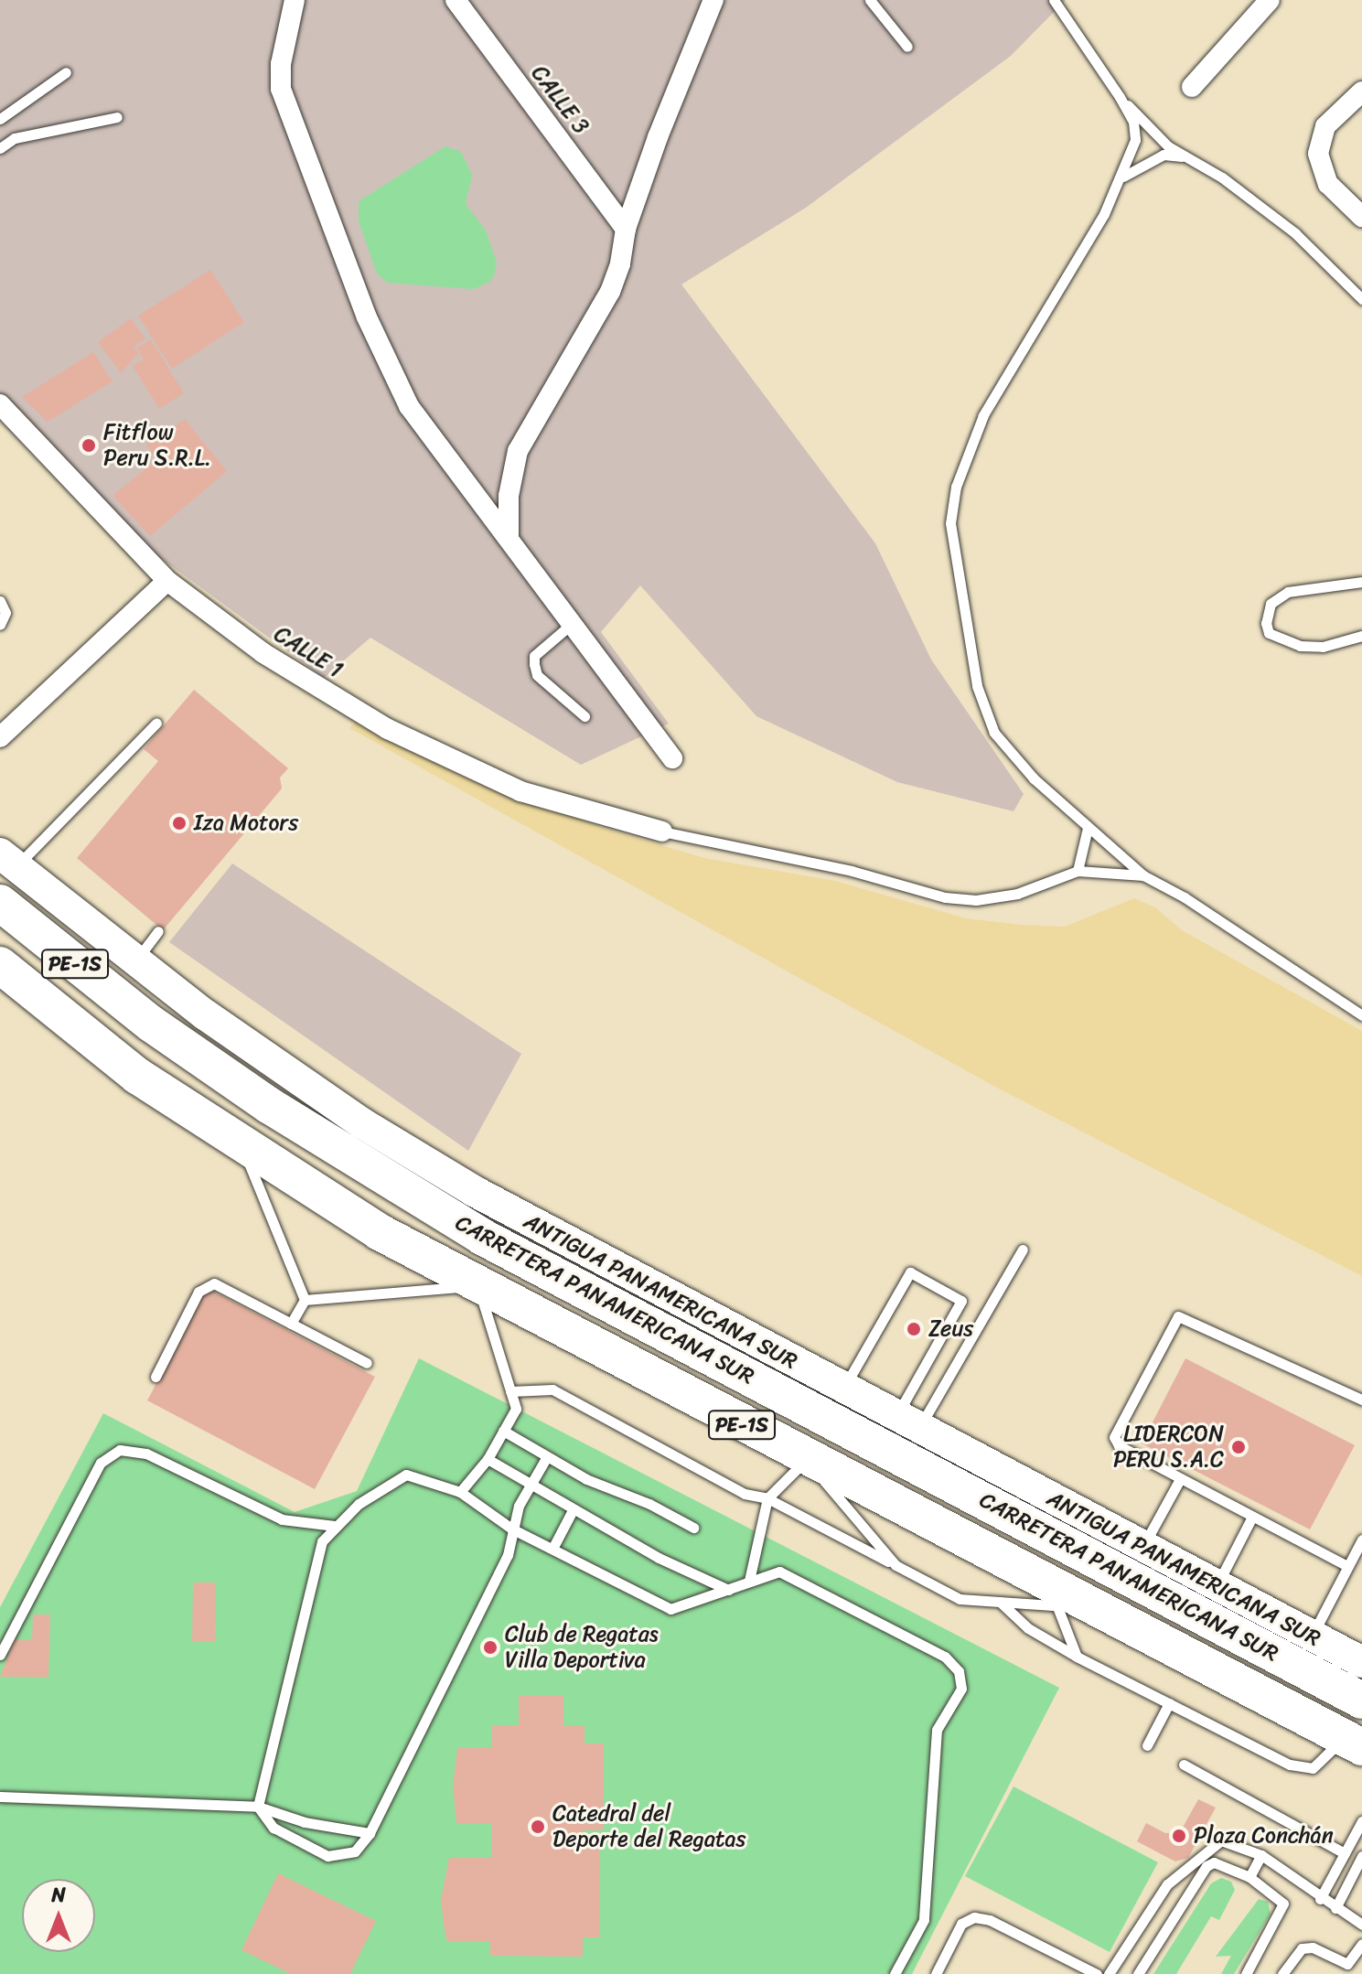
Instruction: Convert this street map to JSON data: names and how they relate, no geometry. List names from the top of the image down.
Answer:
{
  "streets": {
    "highway": ["PE-1S", "CARRETERA PANAMERICANA SUR"],
    "main road": ["ANTIGUA PANAMERICANA SUR"],
    "street": ["CALLE 3", "CALLE 1"]
  },
  "places": [
    "Fitflow Peru S.R.L.",
    "Iza Motors",
    "Zeus",
    "LIDERCON PERU S.A.C",
    "Club de Regatas Villa Deportiva",
    "Catedral del Deporte del Regatas",
    "Plaza Conchán"
  ],
  "north": "top"
}
